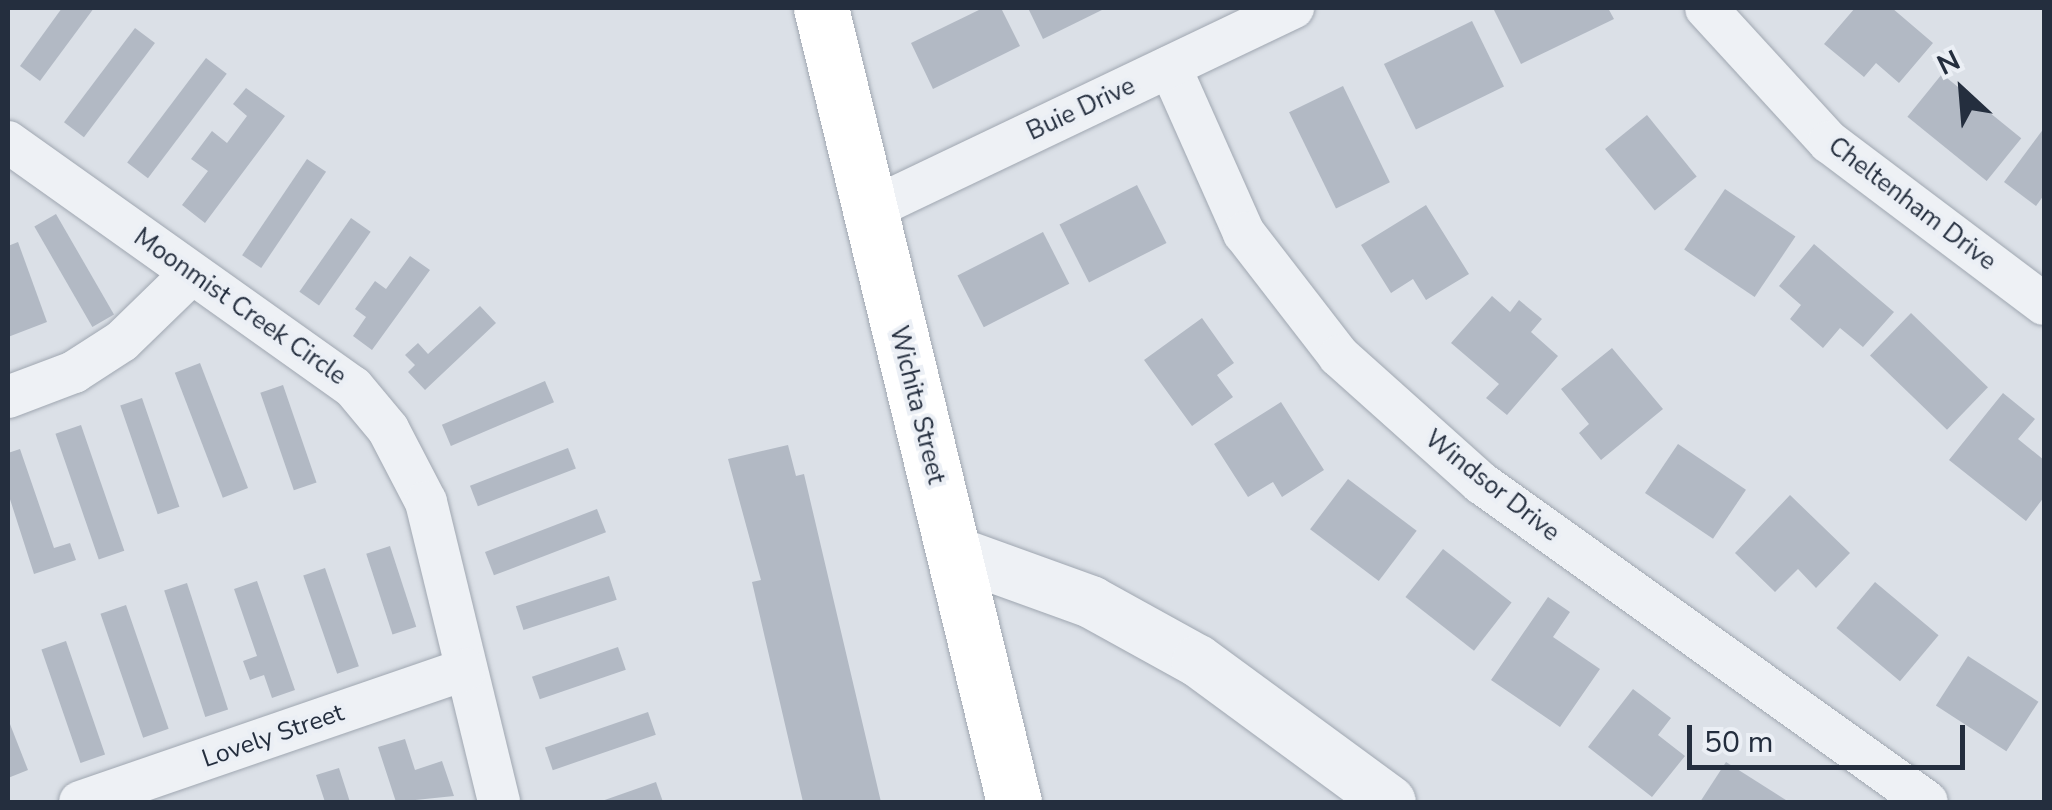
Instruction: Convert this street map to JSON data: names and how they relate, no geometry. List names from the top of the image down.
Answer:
{
  "streets": {
    "main road": ["Wichita Street"],
    "street": [
      "Buie Drive",
      "Cheltenham Drive",
      "Moonmist Creek Circle",
      "Windsor Drive",
      "Lovely Street"
    ]
  },
  "crossings": [
    ["Buie Drive", "Wichita Street"],
    ["Buie Drive", "Windsor Drive"],
    ["Moonmist Creek Circle", "Lovely Street"]
  ],
  "scale_bar": "50 m",
  "north": "top left"
}
